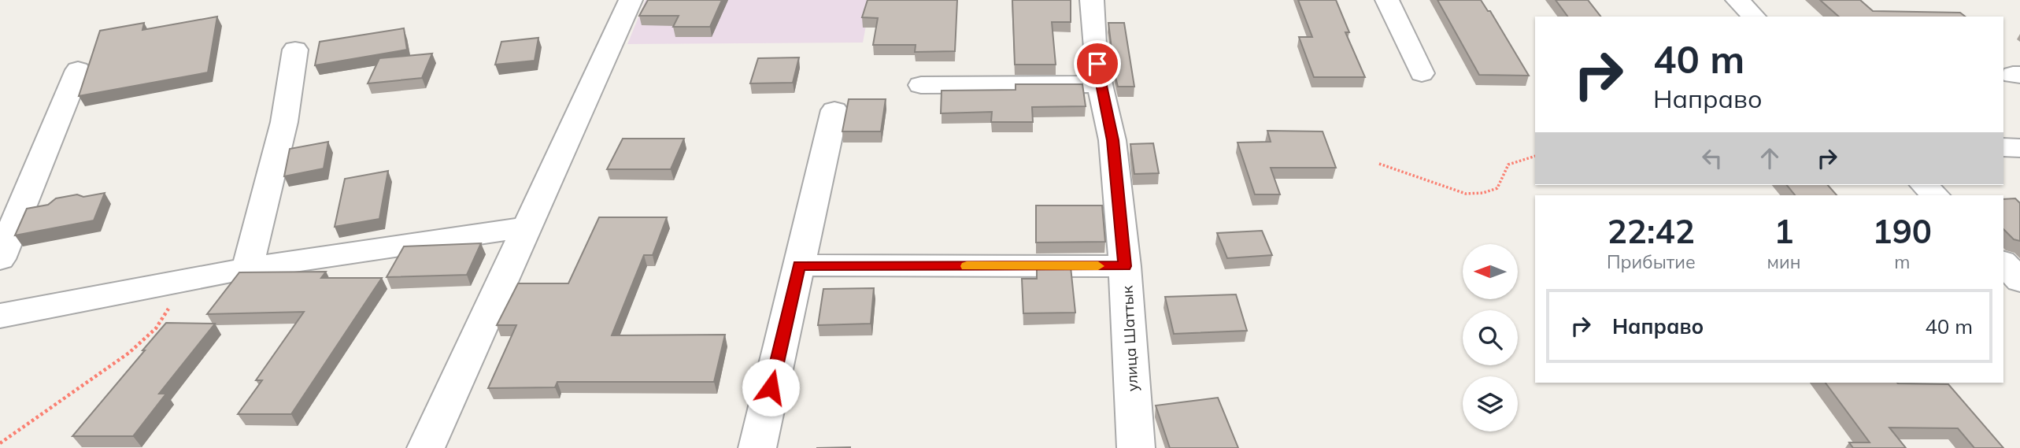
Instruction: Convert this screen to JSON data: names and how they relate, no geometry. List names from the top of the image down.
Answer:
{
  "streets": {
    "street": ["улица Шаттык"]
  },
  "north": "left",
  "page": {
    "turn": ["40 m", "Направо"],
    "eta": [
      "22:42",
      "Прибытие",
      "1",
      "мин",
      "190",
      "m"
    ],
    "list": [
      {
        "name": "Направо",
        "value": "40 m"
      }
    ]
  }
}
